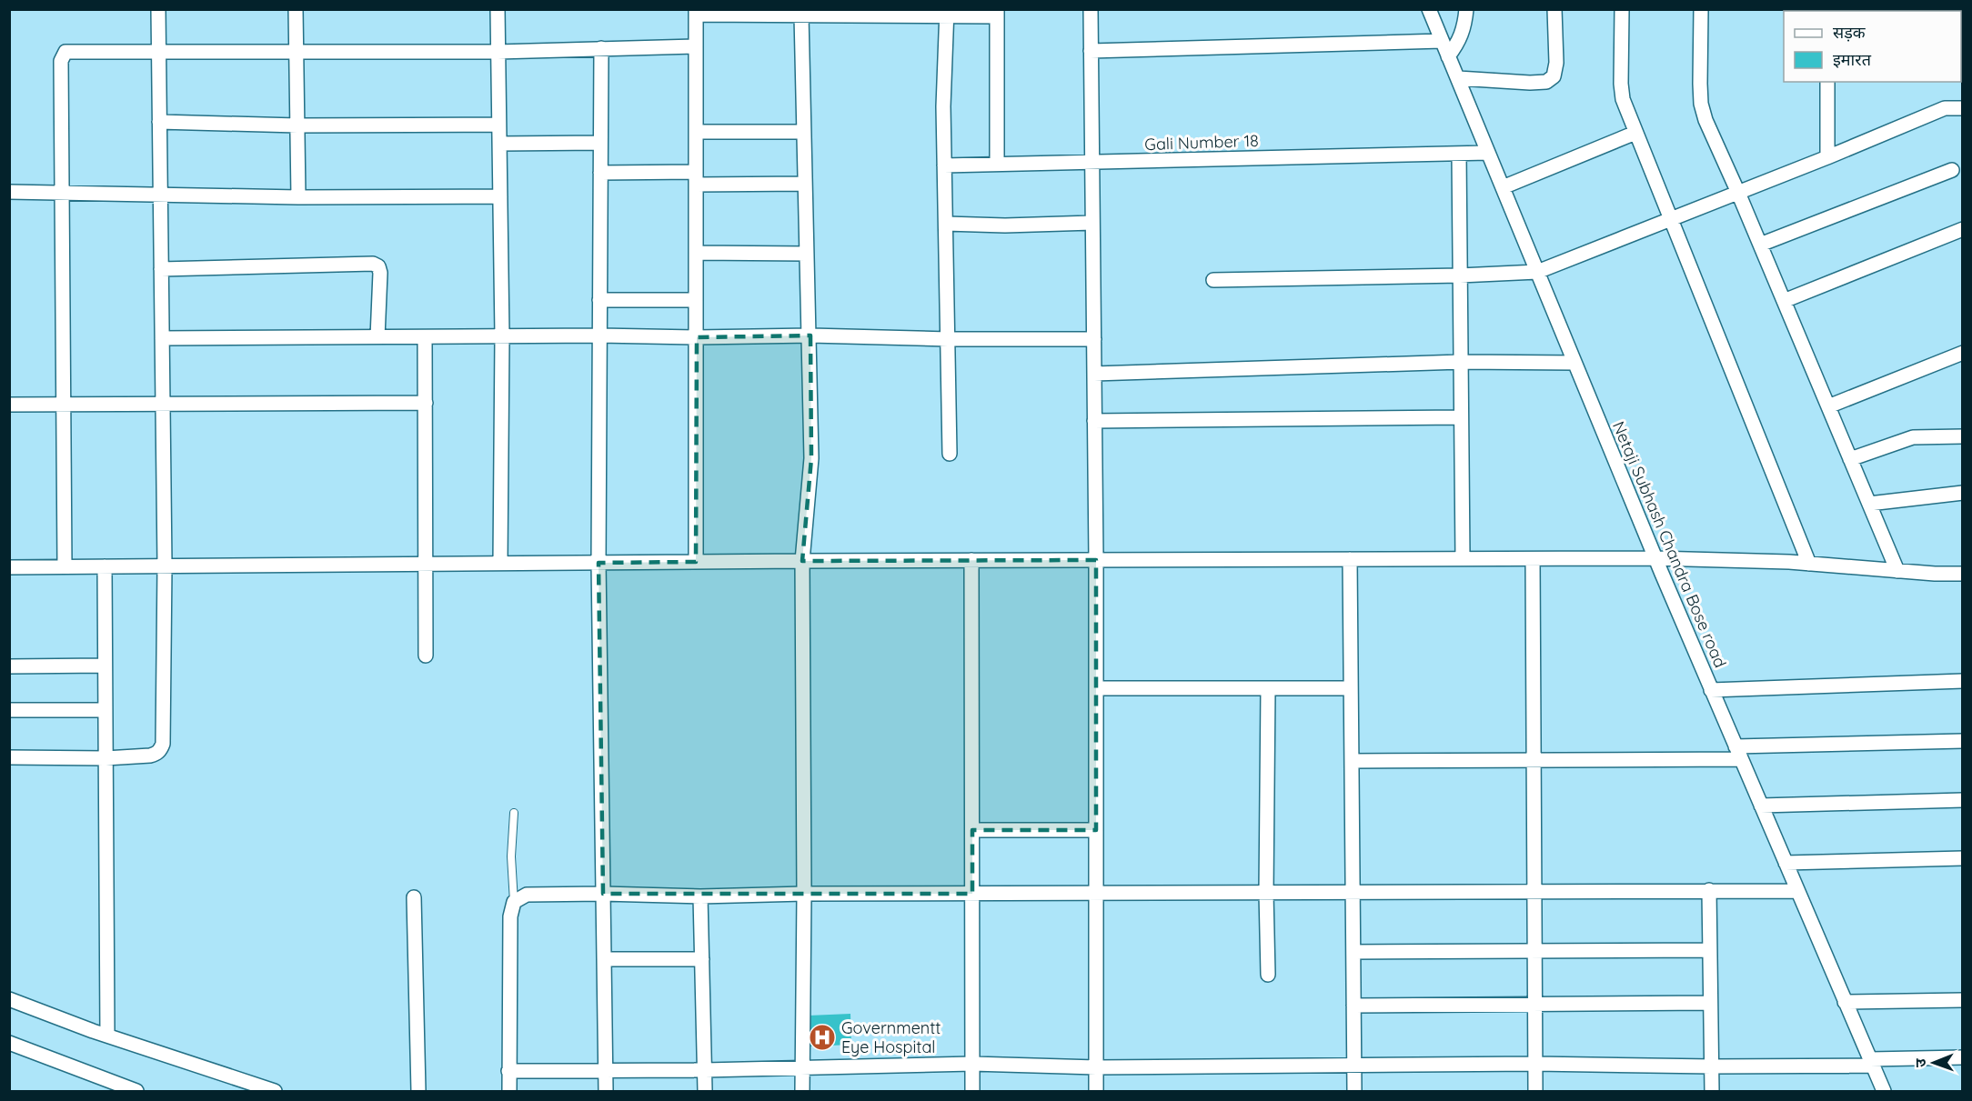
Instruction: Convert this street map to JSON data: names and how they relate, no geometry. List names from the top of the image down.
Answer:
{
  "streets": {
    "street": ["Gali Number 18", "Netaji Subhash Chandra Bose road"]
  },
  "crossings": [
    ["Gali Number 18", "Netaji Subhash Chandra Bose road"]
  ],
  "places": {
    "hospital": ["Governmentt Eye Hospital"]
  },
  "legend": ["सड़क", "इमारत"],
  "north": "left"
}
